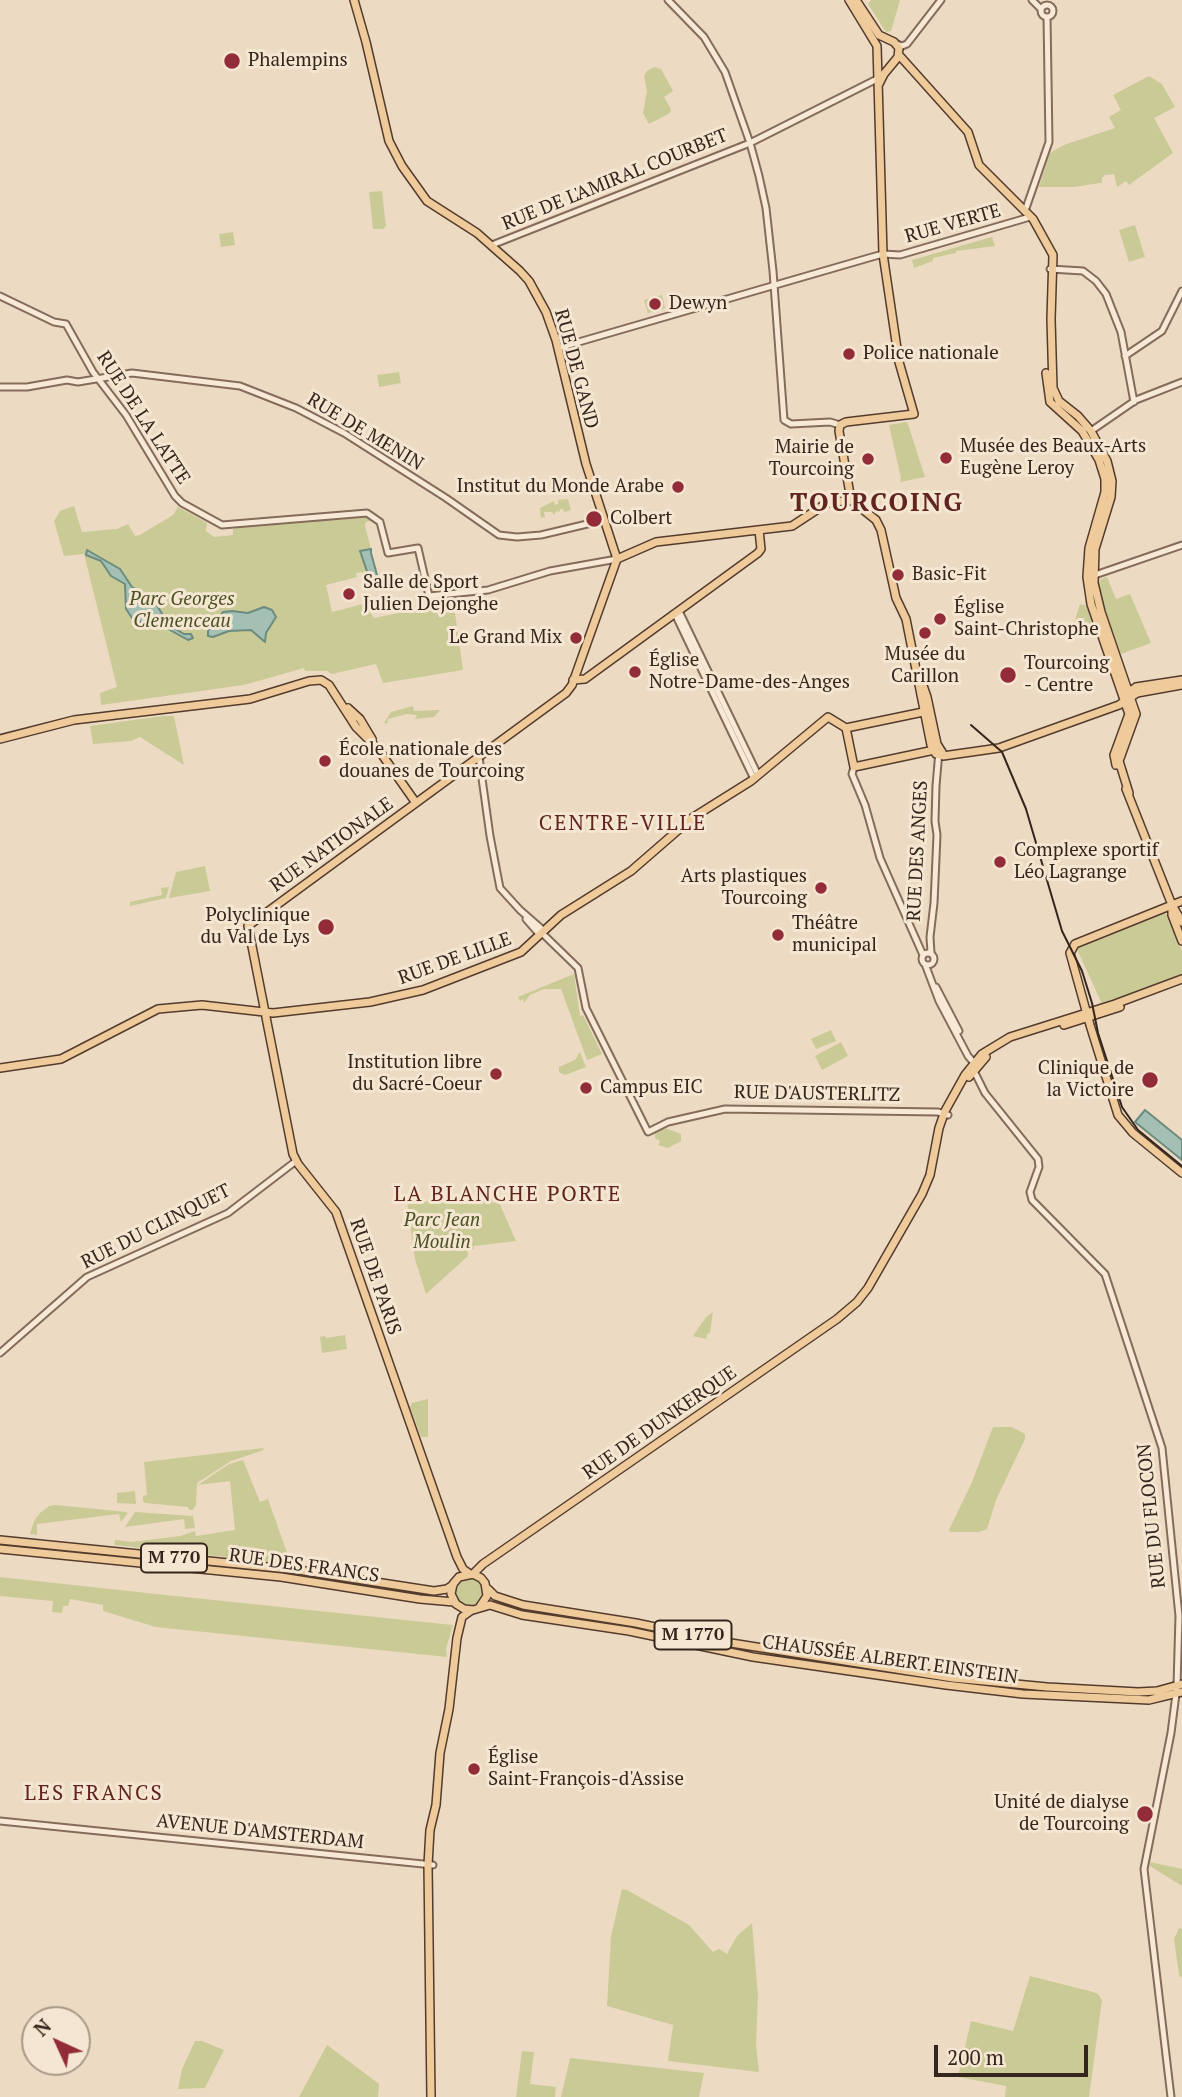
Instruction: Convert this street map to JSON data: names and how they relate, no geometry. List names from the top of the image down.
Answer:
{
  "streets": {
    "main road": [
      "RUE DE GAND",
      "RUE NATIONALE",
      "RUE DE LILLE",
      "RUE DE PARIS",
      "RUE DE DUNKERQUE",
      "M 770",
      "RUE DES FRANCS",
      "M 1770",
      "CHAUSSÉE ALBERT EINSTEIN"
    ],
    "street": [
      "RUE DE L'AMIRAL COURBET",
      "RUE VERTE",
      "RUE DE LA LATTE",
      "RUE DE MENIN",
      "RUE DES ANGES",
      "RUE D'AUSTERLITZ",
      "RUE DU CLINQUET",
      "RUE DU FLOCON",
      "AVENUE D'AMSTERDAM"
    ]
  },
  "crossings": [
    ["RUE DE L'AMIRAL COURBET", "RUE DE GAND"],
    ["RUE VERTE", "RUE DE GAND"],
    ["RUE DE GAND", "RUE DE LA LATTE"],
    ["RUE DE GAND", "RUE DE MENIN"],
    ["RUE DE LA LATTE", "RUE DE MENIN"],
    ["RUE NATIONALE", "RUE DE PARIS"],
    ["RUE DE LILLE", "RUE D'AUSTERLITZ"],
    ["RUE DE LILLE", "RUE DE PARIS"],
    ["RUE D'AUSTERLITZ", "RUE DE DUNKERQUE"],
    ["RUE DU CLINQUET", "RUE DE PARIS"],
    ["RUE DE PARIS", "RUE DE DUNKERQUE"],
    ["RUE DE PARIS", "RUE DES FRANCS"],
    ["RUE DE PARIS", "CHAUSSÉE ALBERT EINSTEIN"],
    ["RUE DE DUNKERQUE", "RUE DU FLOCON"],
    ["RUE DE DUNKERQUE", "RUE DES FRANCS"],
    ["RUE DE DUNKERQUE", "CHAUSSÉE ALBERT EINSTEIN"],
    ["RUE DU FLOCON", "CHAUSSÉE ALBERT EINSTEIN"],
    ["M 770", "RUE DES FRANCS"],
    ["RUE DES FRANCS", "CHAUSSÉE ALBERT EINSTEIN"]
  ],
  "districts": [
    "TOURCOING",
    "CENTRE-VILLE",
    "LA BLANCHE PORTE",
    "LES FRANCS"
  ],
  "parks": ["Parc Georges Clemenceau", "Parc Jean Moulin"],
  "places": [
    "Phalempins",
    "Dewyn",
    "Police nationale",
    "Musée des Beaux-Arts Eugène Leroy",
    "Mairie de Tourcoing",
    "Institut du Monde Arabe",
    "Colbert",
    "Basic-Fit",
    "Salle de Sport Julien Dejonghe",
    "Église Saint-Christophe",
    "Musée du Carillon",
    "Le Grand Mix",
    "Église Notre-Dame-des-Anges",
    "Tourcoing - Centre",
    "École nationale des douanes de Tourcoing",
    "Complexe sportif Léo Lagrange",
    "Arts plastiques Tourcoing",
    "Polyclinique du Val de Lys",
    "Théâtre municipal",
    "Institution libre du Sacré-Coeur",
    "Clinique de la Victoire",
    "Campus EIC",
    "Église Saint-François-d'Assise",
    "Unité de dialyse de Tourcoing"
  ],
  "scale_bar": "200 m",
  "north": "top left"
}
